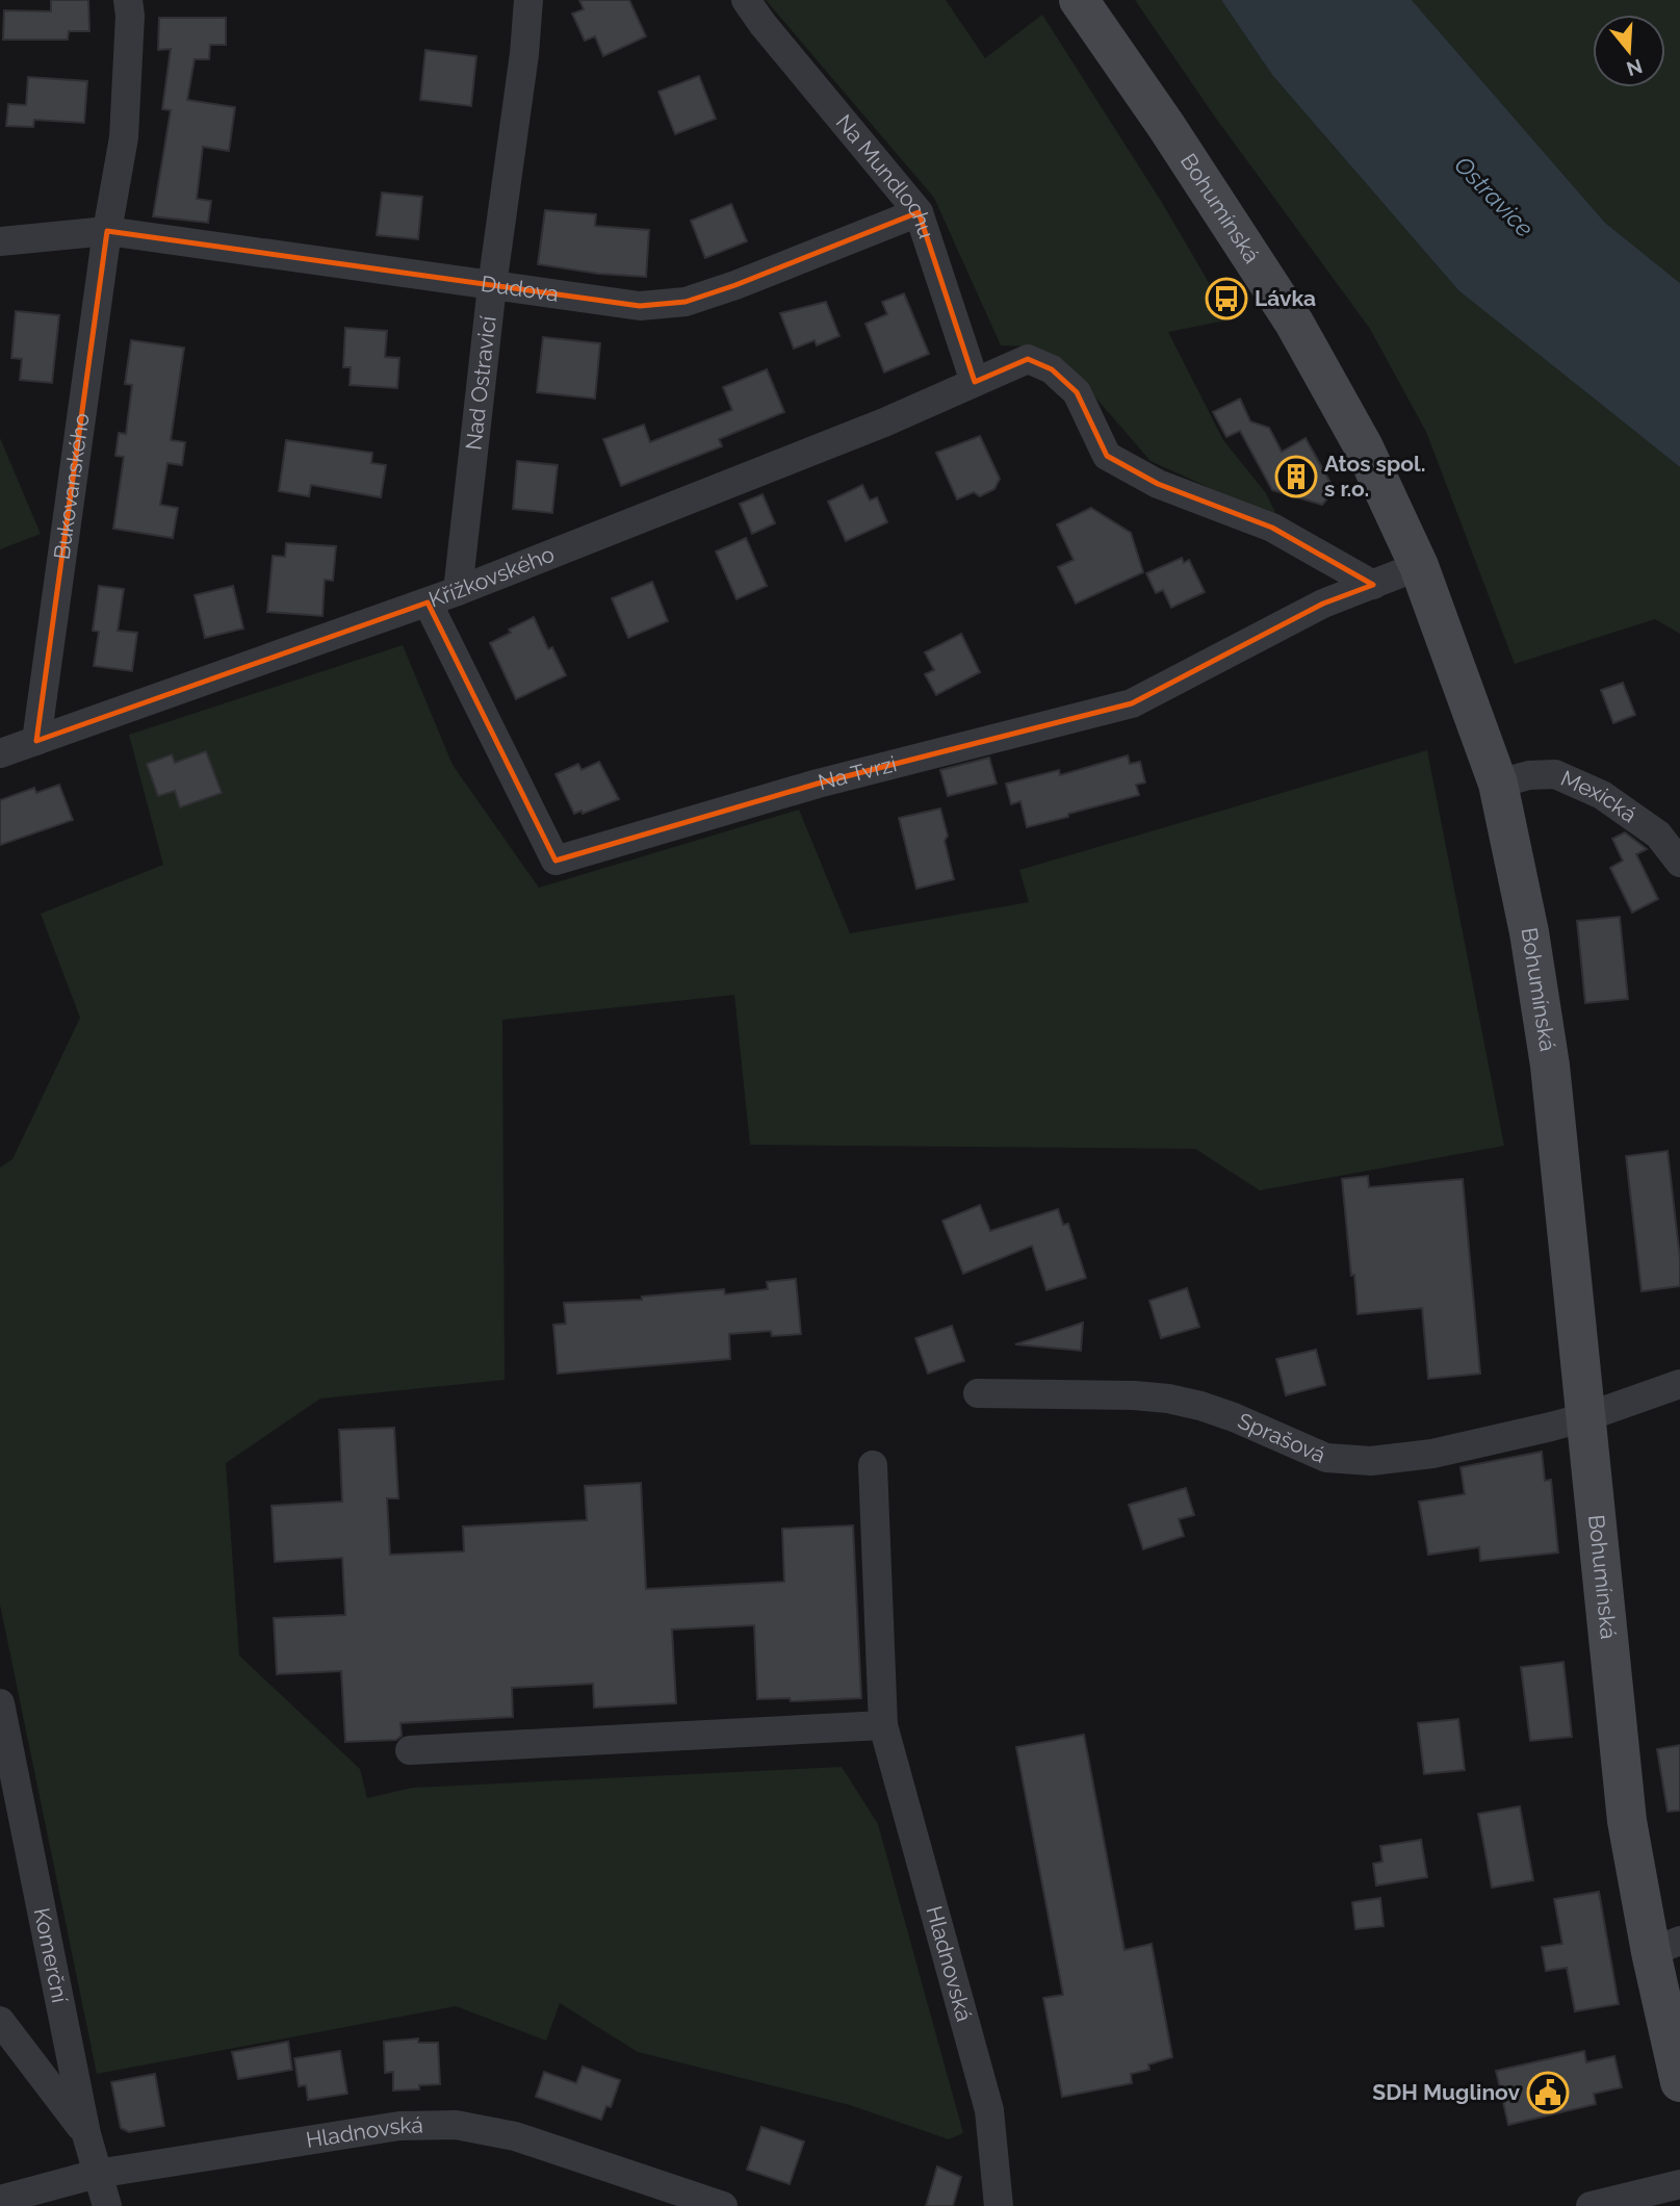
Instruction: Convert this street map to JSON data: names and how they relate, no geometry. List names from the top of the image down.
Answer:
{
  "streets": {
    "main road": ["Bohumínská"],
    "street": [
      "Na Mundlochu",
      "Dudova",
      "Nad Ostravicí",
      "Bukovanského",
      "Křížkovského",
      "Na Tvrzi",
      "Mexická",
      "Sprašová",
      "Komerční",
      "Hladnovská"
    ]
  },
  "crossings": [
    ["Na Mundlochu", "Dudova"],
    ["Na Mundlochu", "Křížkovského"],
    ["Bohumínská", "Na Tvrzi"],
    ["Bohumínská", "Mexická"],
    ["Bohumínská", "Sprašová"],
    ["Dudova", "Nad Ostravicí"],
    ["Dudova", "Bukovanského"],
    ["Nad Ostravicí", "Křížkovského"],
    ["Bukovanského", "Křížkovského"],
    ["Křížkovského", "Na Tvrzi"],
    ["Komerční", "Hladnovská"]
  ],
  "water": ["Ostravice"],
  "places": {
    "bus stop": ["Lávka"],
    "building": ["Atos spol. s r.o."],
    "public building": ["SDH Muglinov"]
  },
  "north": "bottom"
}
